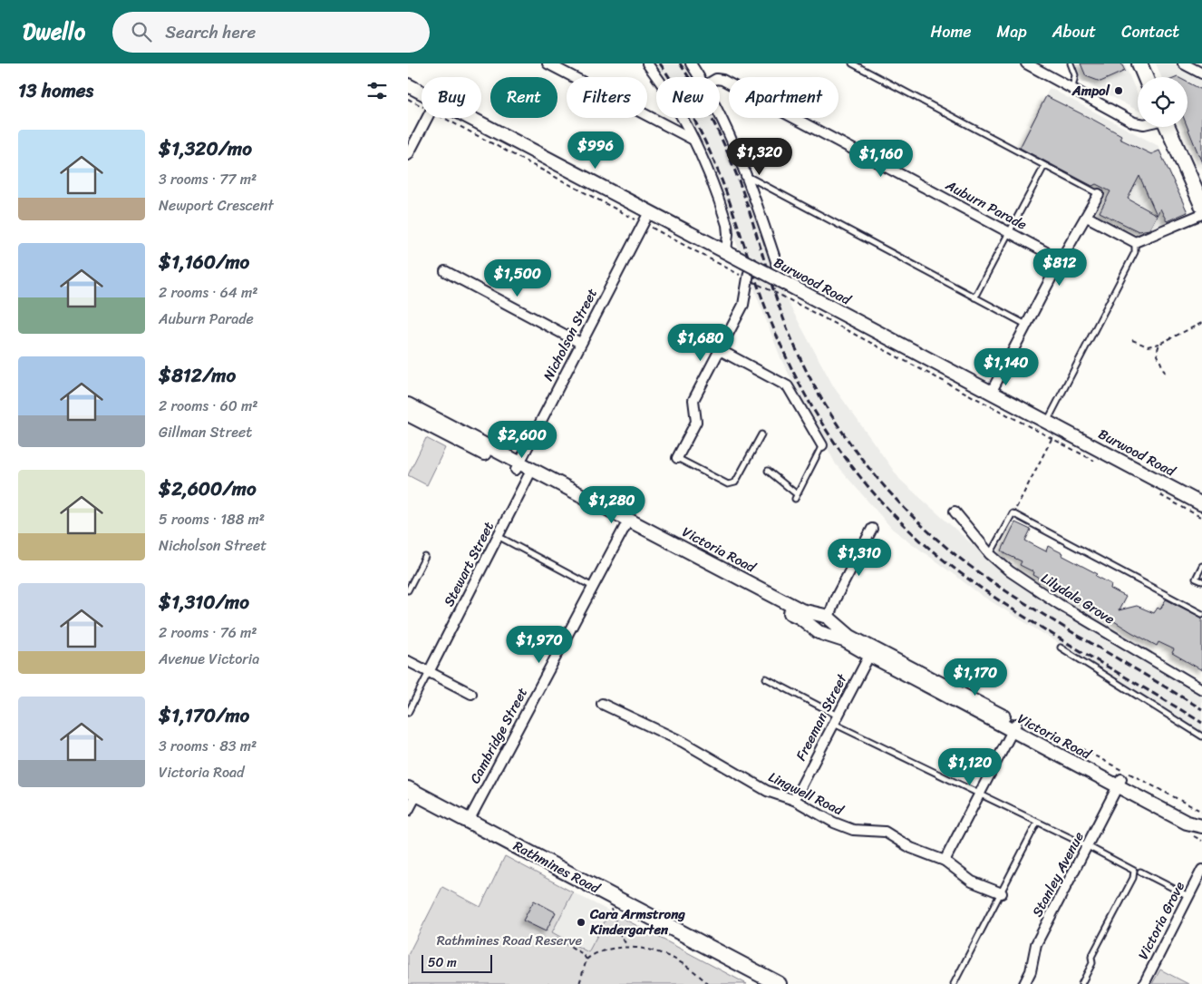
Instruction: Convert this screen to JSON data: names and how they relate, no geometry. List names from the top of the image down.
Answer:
{
  "streets": {
    "main road": ["Rathmines Road"],
    "street": [
      "Auburn Parade",
      "Burwood Road",
      "Nicholson Street",
      "Victoria Road",
      "Stewart Street",
      "Lilydale Grove",
      "Freeman Street",
      "Cambridge Street",
      "Lingwell Road",
      "Stanley Avenue",
      "Victoria Grove"
    ]
  },
  "crossings": [
    ["Burwood Road", "Nicholson Street"],
    ["Nicholson Street", "Victoria Road"],
    ["Victoria Road", "Stewart Street"],
    ["Victoria Road", "Freeman Street"],
    ["Victoria Road", "Cambridge Street"],
    ["Victoria Road", "Stanley Avenue"],
    ["Freeman Street", "Lingwell Road"],
    ["Cambridge Street", "Rathmines Road"]
  ],
  "parks": ["Rathmines Road Reserve"],
  "places": ["Ampol", "Cara Armstrong Kindergarten"],
  "scale_bar": "50 m",
  "page": {
    "header": "Dwello",
    "search": "Search here",
    "nav": [
      "Home",
      "Map",
      "About",
      "Contact"
    ],
    "heading": "13 homes",
    "chip": [
      "Buy",
      "Rent",
      "Filters",
      "New",
      "Apartment"
    ],
    "list": [
      {
        "name": "$1,320/mo",
        "note": "3 rooms · 77 m² · Newport Crescent"
      },
      {
        "name": "$1,160/mo",
        "note": "2 rooms · 64 m² · Auburn Parade"
      },
      {
        "name": "$812/mo",
        "note": "2 rooms · 60 m² · Gillman Street"
      },
      {
        "name": "$2,600/mo",
        "note": "5 rooms · 188 m² · Nicholson Street"
      },
      {
        "name": "$1,310/mo",
        "note": "2 rooms · 76 m² · Avenue Victoria"
      },
      {
        "name": "$1,170/mo",
        "note": "3 rooms · 83 m² · Victoria Road"
      }
    ],
    "price": [
      "$996",
      "$1,320",
      "$1,160",
      "$812",
      "$1,500",
      "$1,680",
      "$1,140",
      "$2,600",
      "$1,280",
      "$1,310",
      "$1,970",
      "$1,170",
      "$1,120"
    ],
    "scale": "50 m"
  }
}
